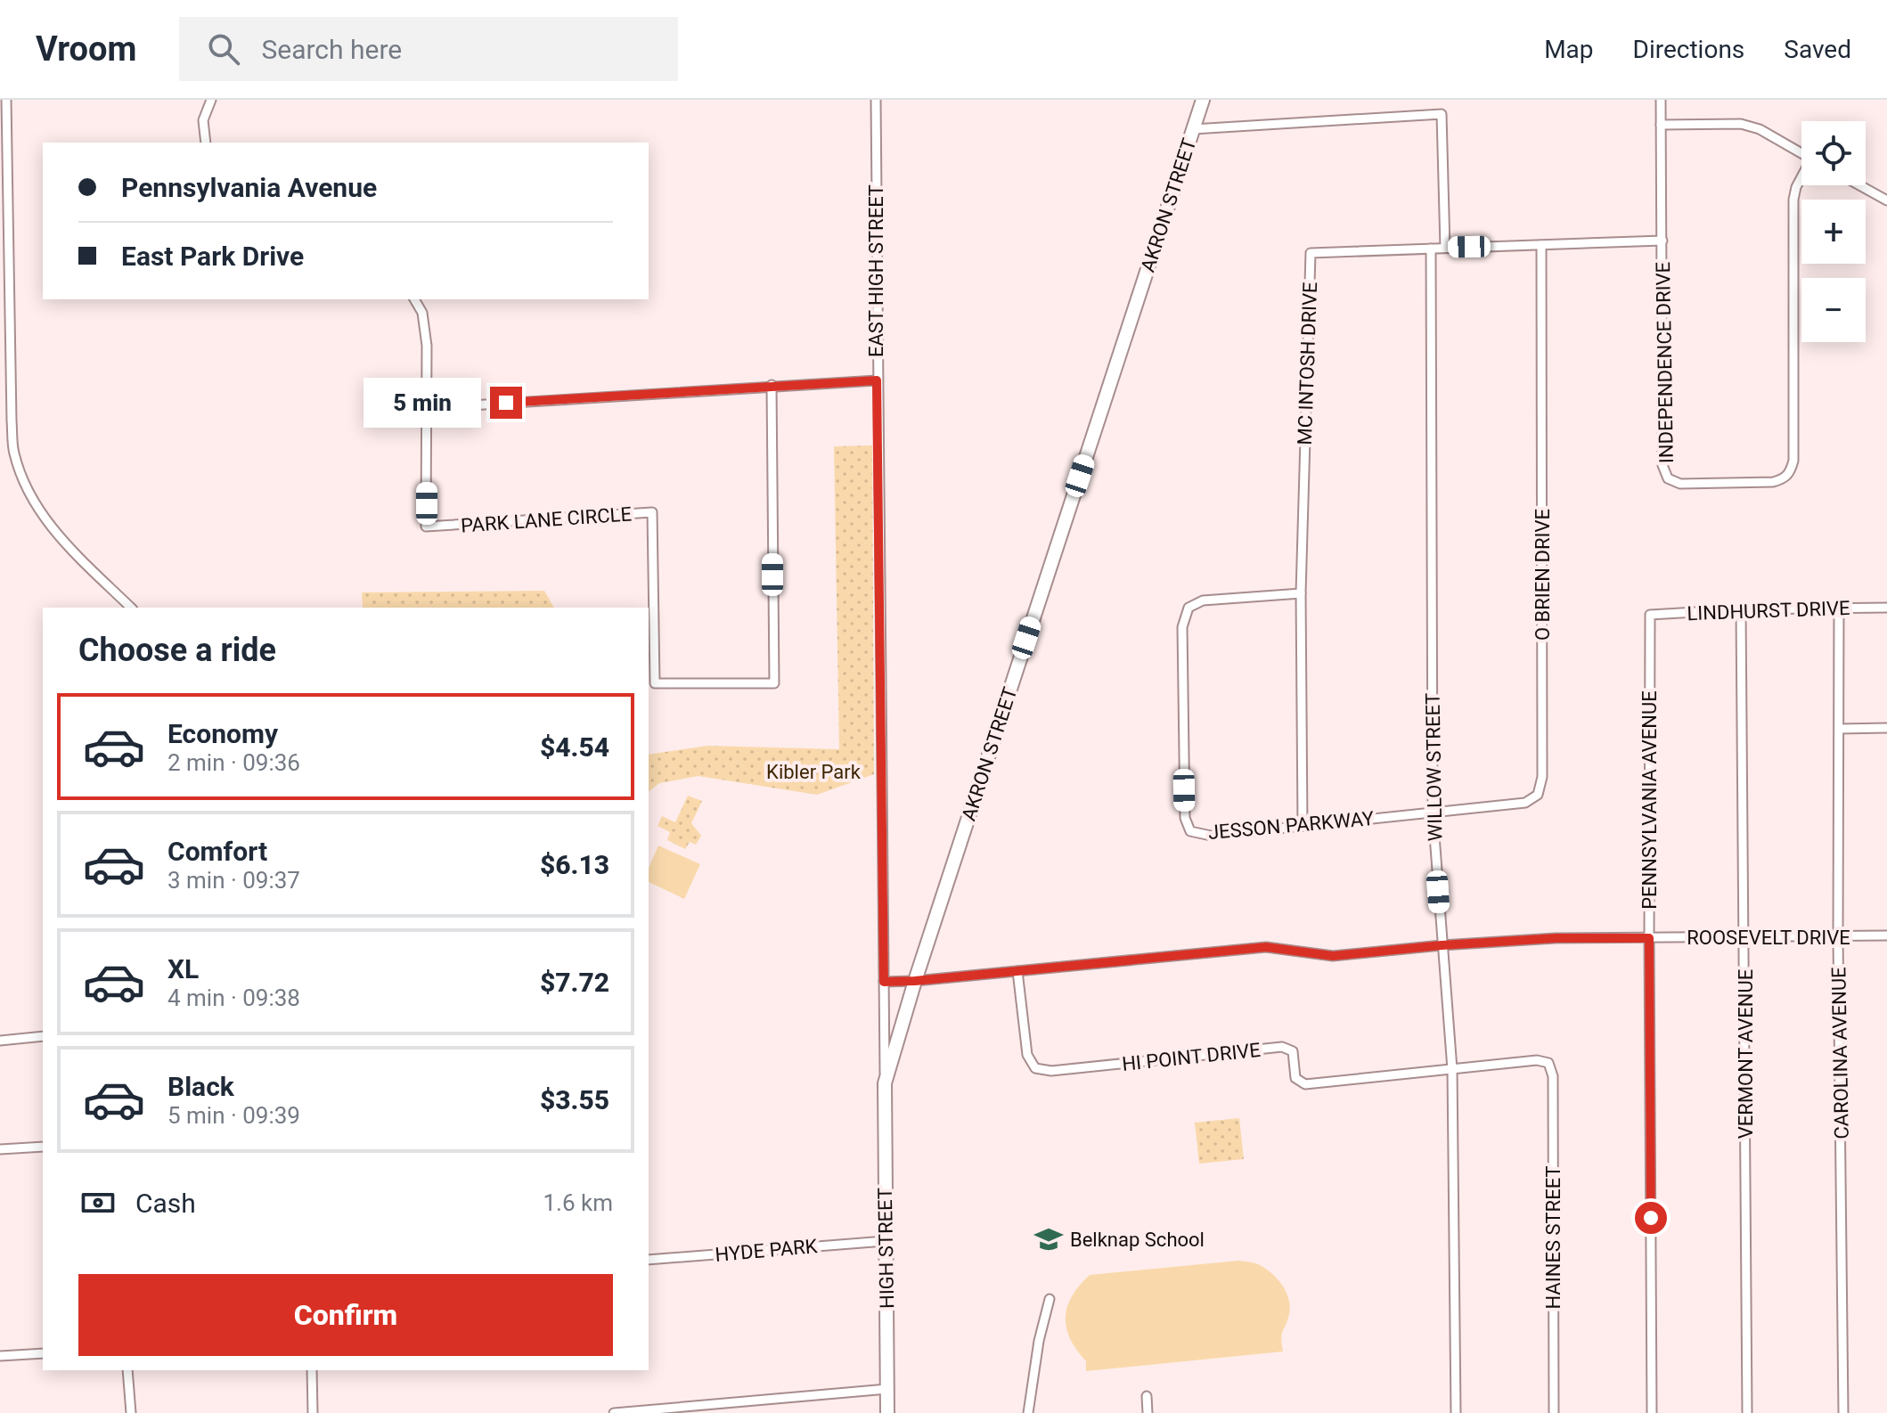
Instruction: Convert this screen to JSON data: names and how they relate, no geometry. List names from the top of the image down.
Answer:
{
  "streets": {
    "main road": ["AKRON STREET", "HIGH STREET"],
    "street": [
      "EAST HIGH STREET",
      "INDEPENDENCE DRIVE",
      "MC INTOSH DRIVE",
      "PARK LANE CIRCLE",
      "O BRIEN DRIVE",
      "LINDHURST DRIVE",
      "WILLOW STREET",
      "PENNSYLVANIA AVENUE",
      "JESSON PARKWAY",
      "ROOSEVELT DRIVE",
      "CAROLINA AVENUE",
      "VERMONT AVENUE",
      "HI POINT DRIVE",
      "HAINES STREET",
      "HYDE PARK"
    ]
  },
  "crossings": [
    ["AKRON STREET", "EAST HIGH STREET"],
    ["AKRON STREET", "ROOSEVELT DRIVE"],
    ["AKRON STREET", "HIGH STREET"],
    ["EAST HIGH STREET", "ROOSEVELT DRIVE"],
    ["EAST HIGH STREET", "HIGH STREET"],
    ["INDEPENDENCE DRIVE", "MC INTOSH DRIVE"],
    ["MC INTOSH DRIVE", "O BRIEN DRIVE"],
    ["MC INTOSH DRIVE", "WILLOW STREET"],
    ["MC INTOSH DRIVE", "JESSON PARKWAY"],
    ["O BRIEN DRIVE", "WILLOW STREET"],
    ["O BRIEN DRIVE", "JESSON PARKWAY"],
    ["LINDHURST DRIVE", "PENNSYLVANIA AVENUE"],
    ["LINDHURST DRIVE", "CAROLINA AVENUE"],
    ["LINDHURST DRIVE", "VERMONT AVENUE"],
    ["WILLOW STREET", "JESSON PARKWAY"],
    ["WILLOW STREET", "ROOSEVELT DRIVE"],
    ["WILLOW STREET", "HI POINT DRIVE"],
    ["PENNSYLVANIA AVENUE", "ROOSEVELT DRIVE"],
    ["ROOSEVELT DRIVE", "CAROLINA AVENUE"],
    ["ROOSEVELT DRIVE", "VERMONT AVENUE"],
    ["ROOSEVELT DRIVE", "HI POINT DRIVE"],
    ["HI POINT DRIVE", "HAINES STREET"],
    ["HIGH STREET", "HYDE PARK"]
  ],
  "parks": ["Kibler Park"],
  "places": {
    "school or university": ["Belknap School"]
  },
  "page": {
    "header": "Vroom",
    "search": "Search here",
    "nav": ["Map", "Directions", "Saved"],
    "map_buttons": ["+", "−"],
    "banner": ["Pennsylvania Avenue", "East Park Drive"],
    "bubble": "5 min",
    "heading": "Choose a ride",
    "list": [
      {
        "name": "Economy",
        "note": "2 min · 09:36",
        "value": "$4.54"
      },
      {
        "name": "Comfort",
        "note": "3 min · 09:37",
        "value": "$6.13"
      },
      {
        "name": "XL",
        "note": "4 min · 09:38",
        "value": "$7.72"
      },
      {
        "name": "Black",
        "note": "5 min · 09:39",
        "value": "$3.55"
      }
    ],
    "pay": ["Cash", "1.6 km"],
    "buttons": "Confirm"
  }
}
